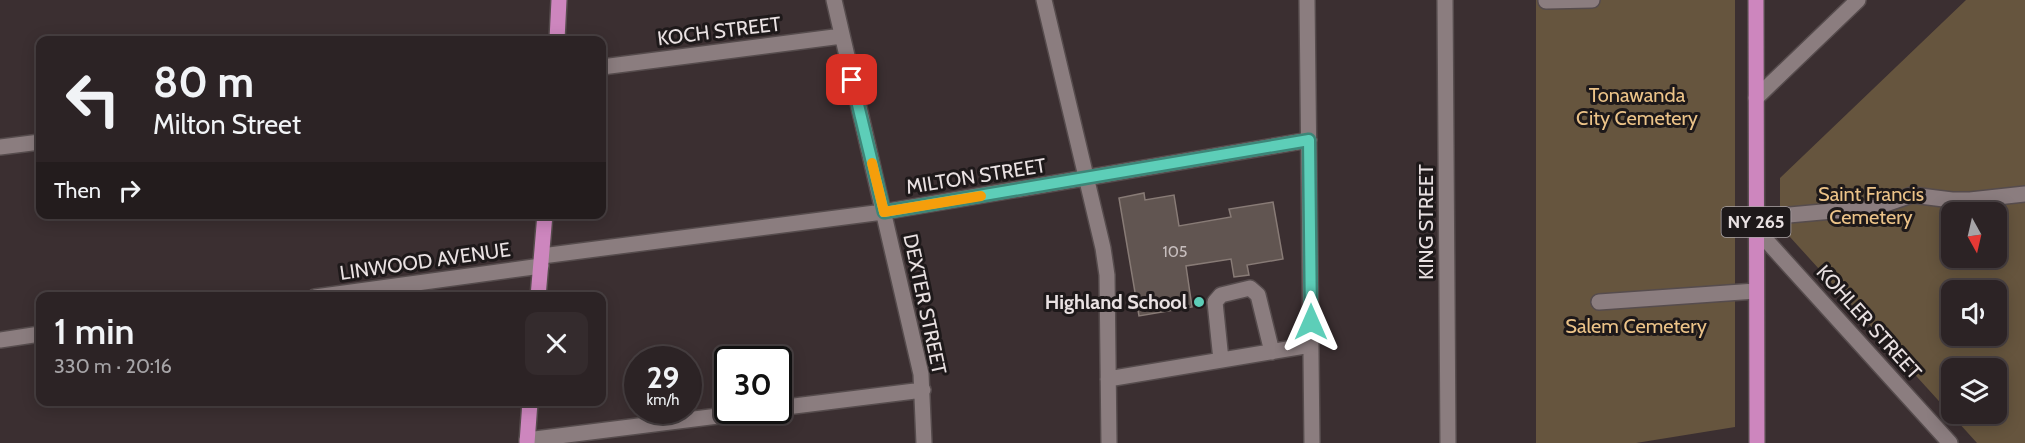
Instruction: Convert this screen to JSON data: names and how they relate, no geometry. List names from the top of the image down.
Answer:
{
  "streets": {
    "main road": ["NY 265"],
    "street": [
      "KOCH STREET",
      "MILTON STREET",
      "KING STREET",
      "LINWOOD AVENUE",
      "DEXTER STREET",
      "KOHLER STREET"
    ]
  },
  "crossings": [
    ["KOCH STREET", "DEXTER STREET"],
    ["MILTON STREET", "LINWOOD AVENUE"],
    ["MILTON STREET", "DEXTER STREET"],
    ["NY 265", "KOHLER STREET"]
  ],
  "parks": ["Tonawanda City Cemetery", "Saint Francis Cemetery", "Salem Cemetery"],
  "places": ["Highland School"],
  "house_numbers": ["105"],
  "north": "bottom",
  "page": {
    "turn": ["80 m", "Milton Street"],
    "then": "Then",
    "heading": ["1 min", "330 m · 20:16"],
    "speed": "29 km/h",
    "limit": "30"
  }
}
